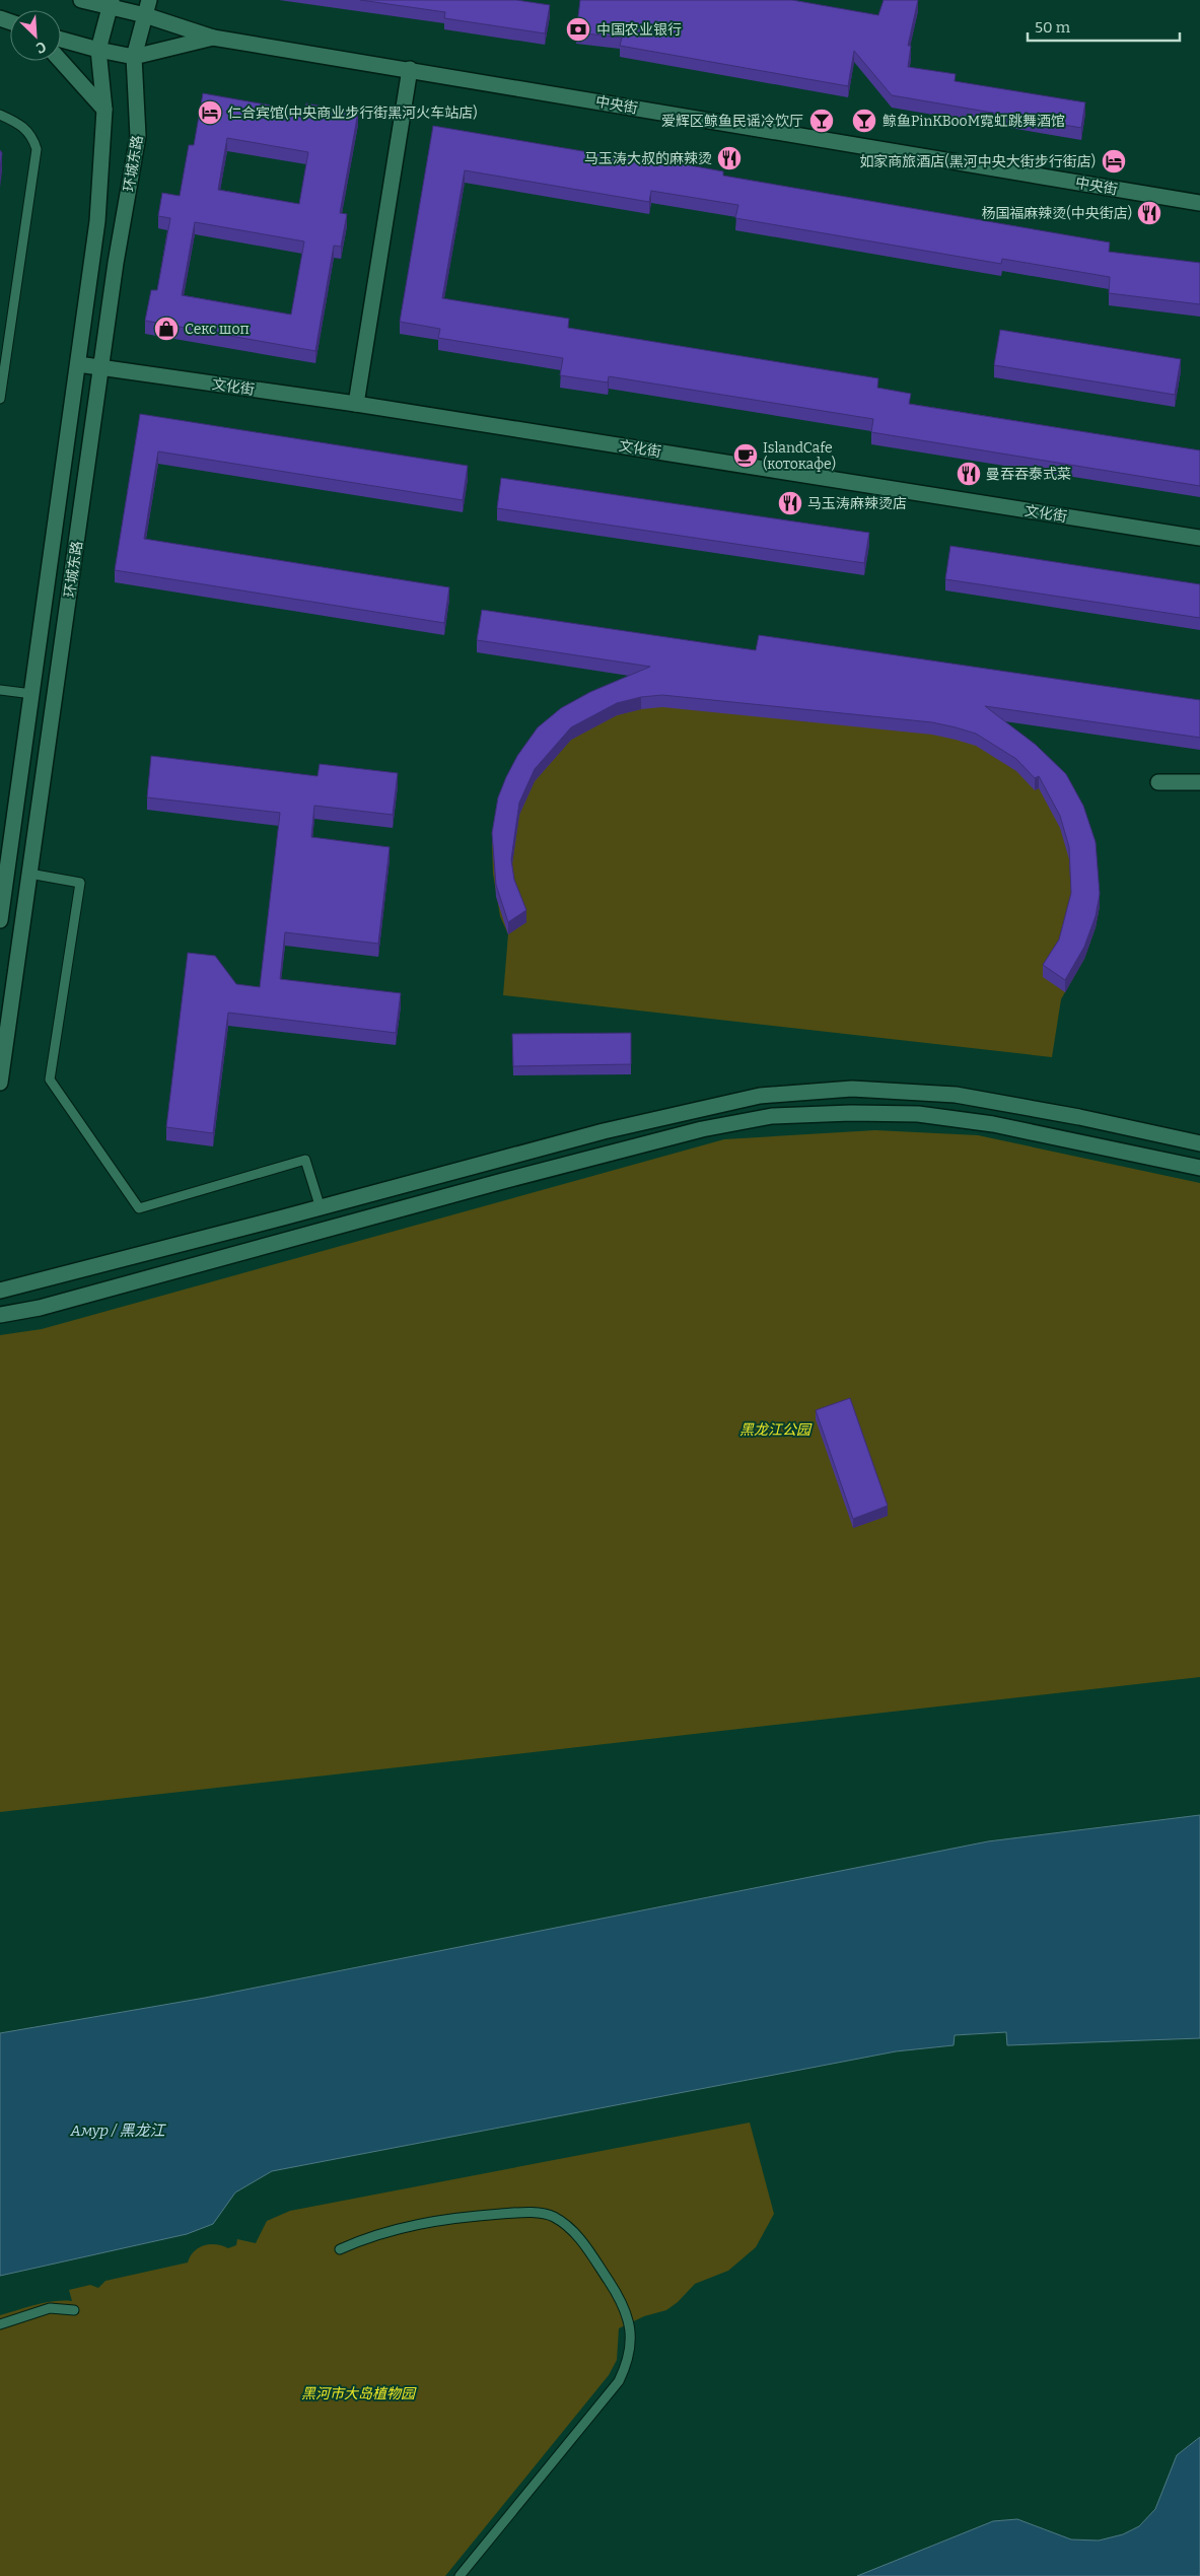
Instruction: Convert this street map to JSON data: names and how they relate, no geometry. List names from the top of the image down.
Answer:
{
  "streets": {
    "street": ["中央街", "环城东路", "文化街"]
  },
  "crossings": [
    ["环城东路", "文化街"]
  ],
  "water": ["Амур / 黑龙江"],
  "parks": ["黑龙江公园", "黑河市大岛植物园"],
  "places": {
    "bank": ["中国农业银行"],
    "hotel": ["仁合宾馆(中央商业步行街黑河火车站店)", "如家商旅酒店(黑河中央大街步行街店)"],
    "bar": ["爱辉区鲸鱼民谣冷饮厅", "鲸鱼PinKBooM霓虹跳舞酒馆"],
    "restaurant": [
      "马玉涛大叔的麻辣烫",
      "杨国福麻辣烫(中央街店)",
      "曼吞吞泰式菜",
      "马玉涛麻辣烫店"
    ],
    "shop": ["Секс шоп"],
    "cafe": ["IslandCafe (котокафе)"]
  },
  "scale_bar": "50 m",
  "north": "bottom right"
}
